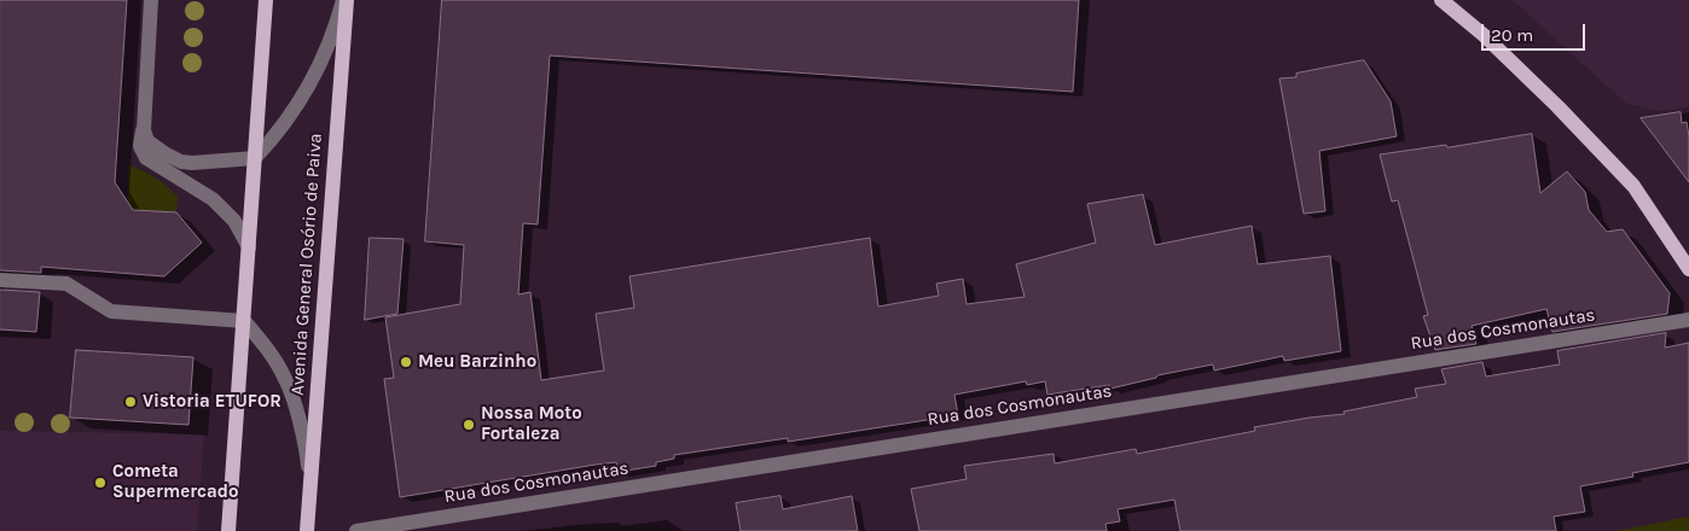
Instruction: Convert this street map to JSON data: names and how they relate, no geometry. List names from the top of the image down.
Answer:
{
  "streets": {
    "main road": ["Avenida General Osório de Paiva"],
    "street": ["Rua dos Cosmonautas"]
  },
  "places": [
    "Meu Barzinho",
    "Vistoria ETUFOR",
    "Nossa Moto Fortaleza",
    "Cometa Supermercado"
  ],
  "scale_bar": "20 m"
}
